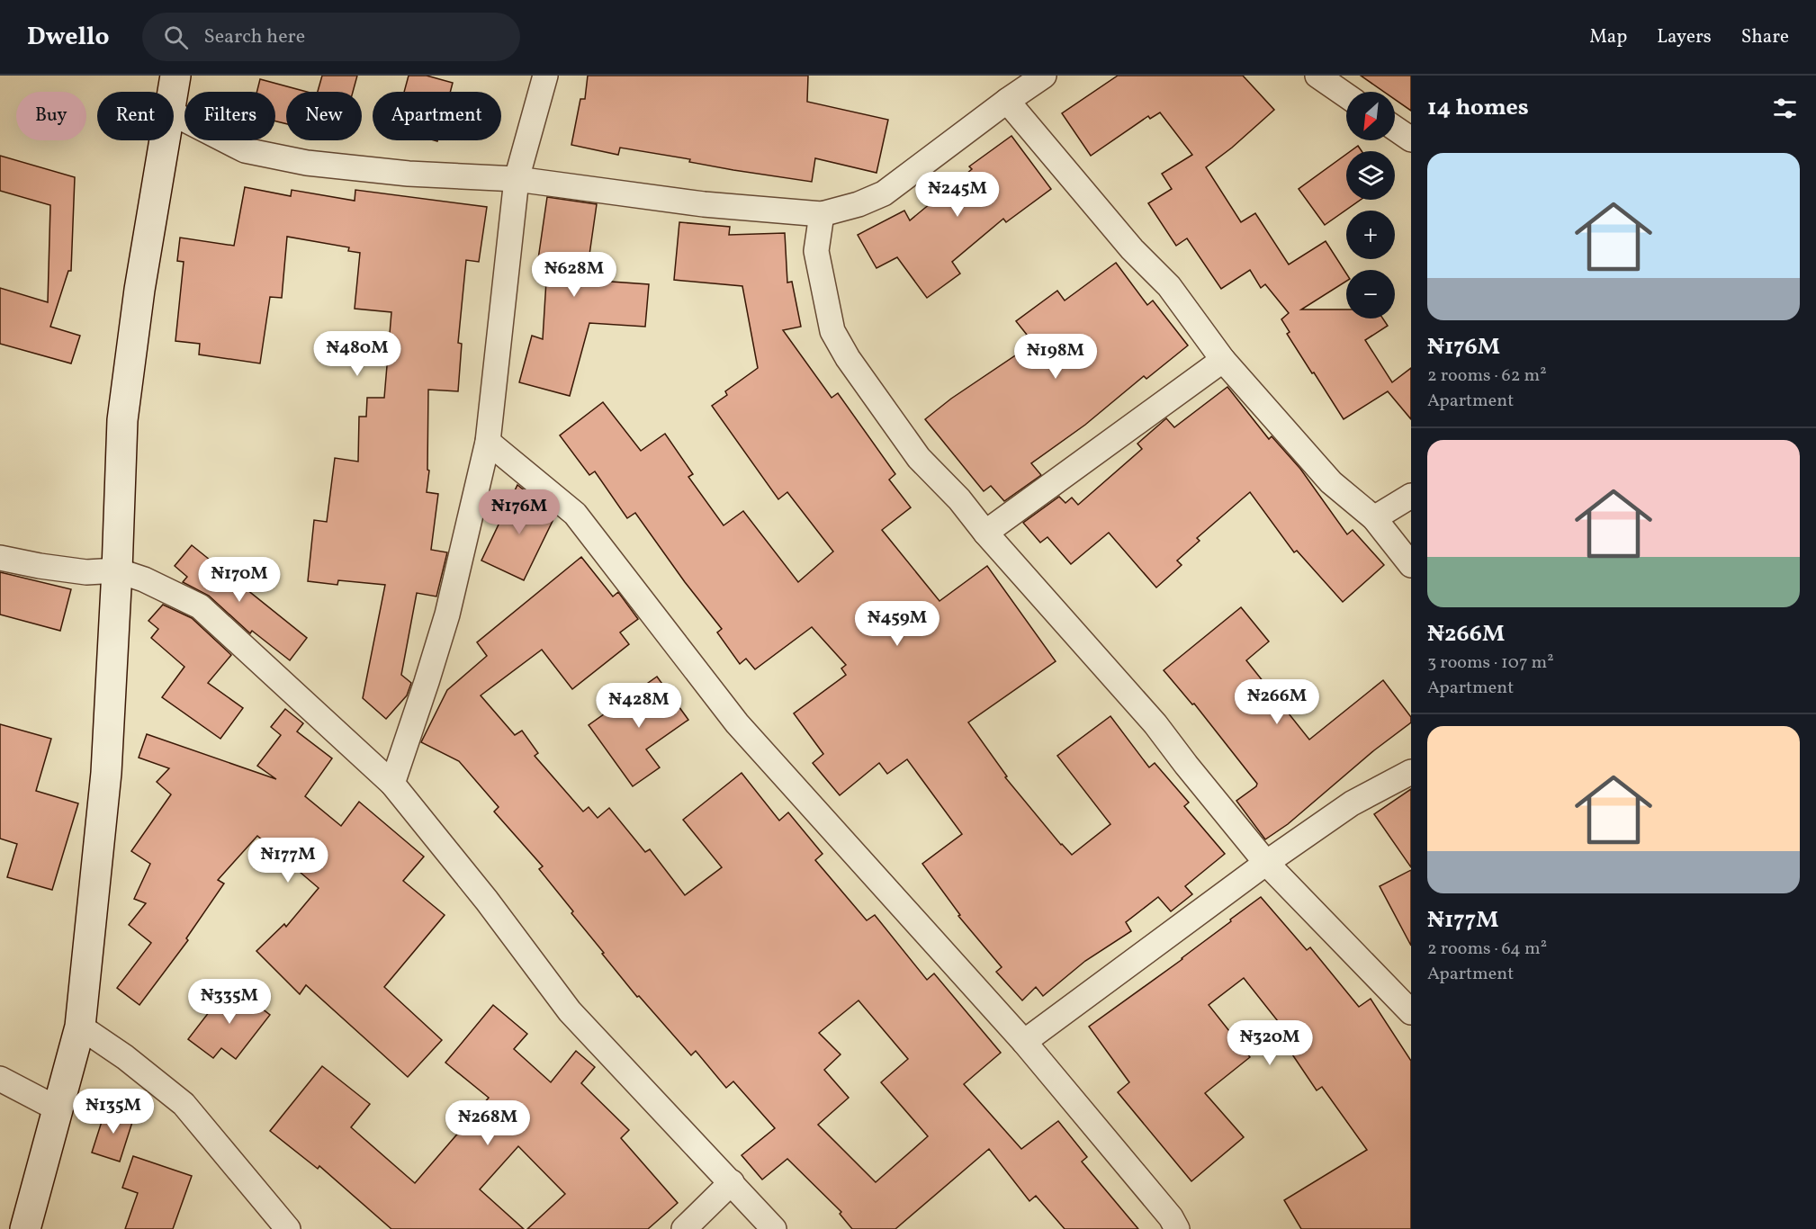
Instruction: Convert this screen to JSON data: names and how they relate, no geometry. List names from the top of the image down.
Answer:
{
  "north": "bottom left",
  "page": {
    "header": "Dwello",
    "search": "Search here",
    "nav": ["Map", "Layers", "Share"],
    "heading": "14 homes",
    "map_buttons": ["+", "−"],
    "chip": [
      "Buy",
      "Rent",
      "Filters",
      "New",
      "Apartment"
    ],
    "list": [
      {
        "name": "₦176M",
        "note": "2 rooms · 62 m² · Apartment"
      },
      {
        "name": "₦266M",
        "note": "3 rooms · 107 m² · Apartment"
      },
      {
        "name": "₦177M",
        "note": "2 rooms · 64 m² · Apartment"
      }
    ],
    "price": [
      "₦245M",
      "₦628M",
      "₦480M",
      "₦198M",
      "₦176M",
      "₦170M",
      "₦459M",
      "₦266M",
      "₦428M",
      "₦177M",
      "₦335M",
      "₦320M",
      "₦135M",
      "₦268M"
    ]
  }
}
